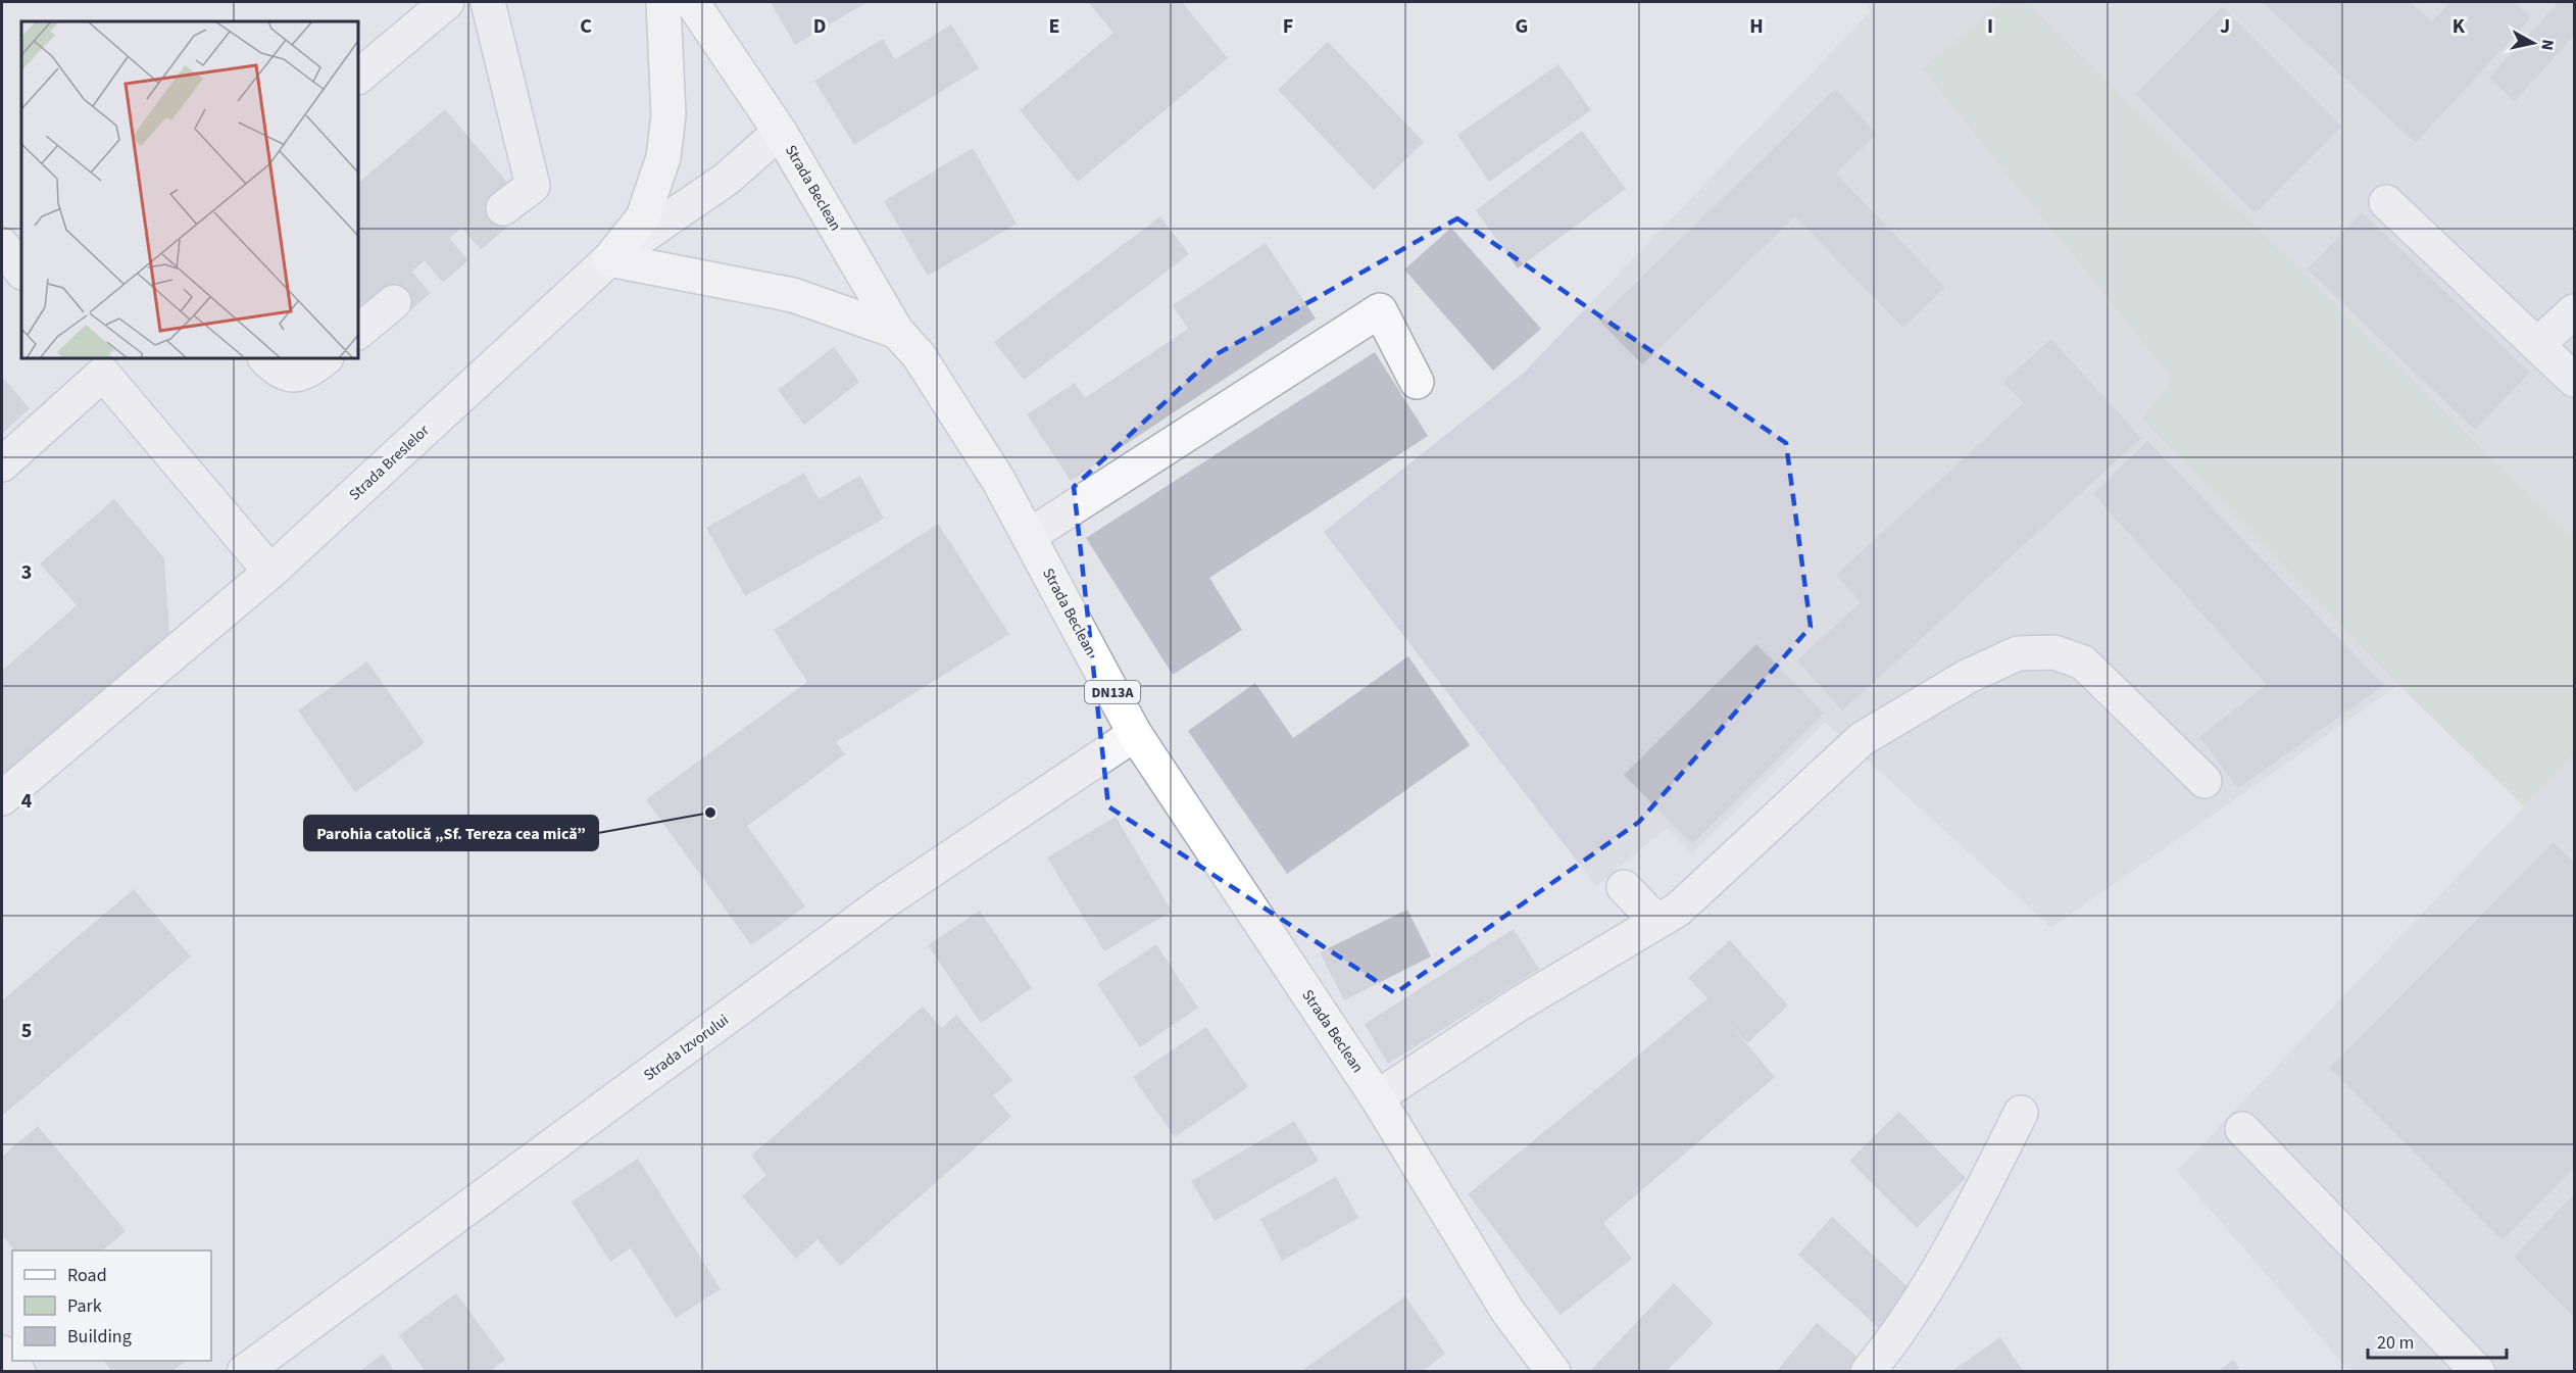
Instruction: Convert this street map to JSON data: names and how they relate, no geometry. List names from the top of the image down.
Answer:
{
  "streets": {
    "main road": ["Strada Beclean", "DN13A"],
    "street": ["Strada Breslelor", "Strada Izvorului"]
  },
  "crossings": [
    ["Strada Beclean", "Strada Breslelor"],
    ["Strada Beclean", "Strada Izvorului"]
  ],
  "places": ["Parohia catolică „Sf. Tereza cea mică”"],
  "legend": ["Road", "Park", "Building"],
  "scale_bar": "20 m",
  "north": "right",
  "grid": {
    "columns": [
      "C",
      "D",
      "E",
      "F",
      "G",
      "H",
      "I",
      "J",
      "K"
    ],
    "rows": ["3", "4", "5"]
  }
}
